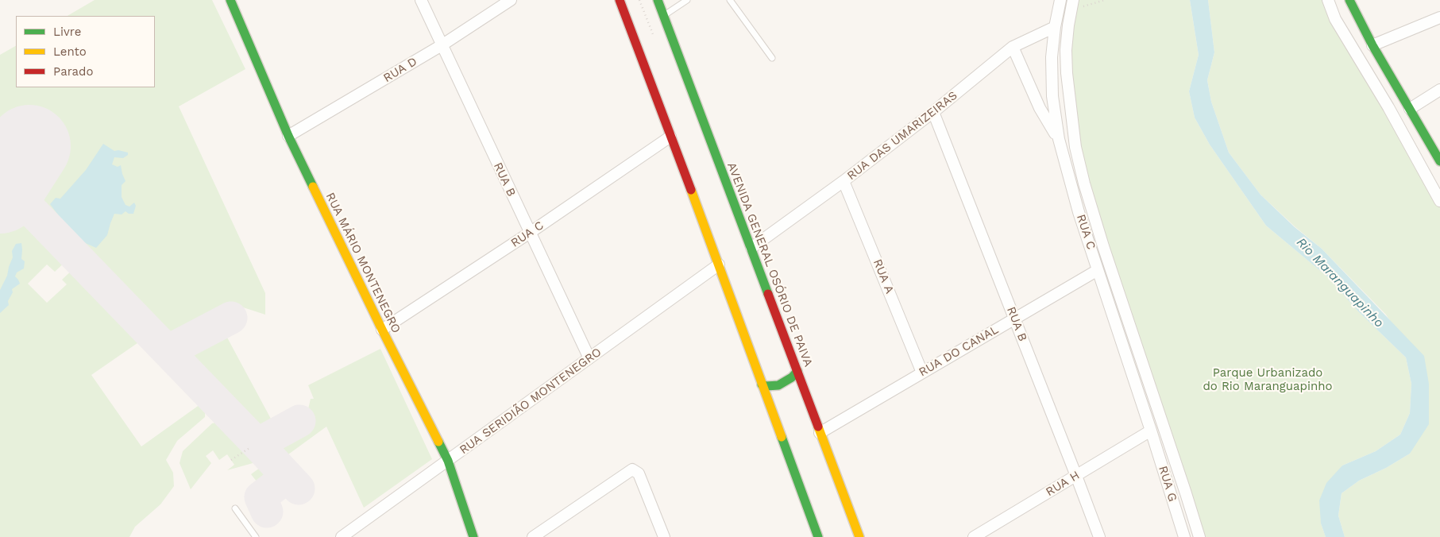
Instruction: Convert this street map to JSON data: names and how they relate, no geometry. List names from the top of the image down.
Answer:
{
  "streets": {
    "main road": ["RUA MÁRIO MONTENEGRO", "AVENIDA GENERAL OSÓRIO DE PAIVA"],
    "street": [
      "RUA D",
      "RUA DAS UMARIZEIRAS",
      "RUA B",
      "RUA C",
      "RUA A",
      "RUA DO CANAL",
      "RUA SERIDIÃO MONTENEGRO",
      "RUA H",
      "RUA G"
    ]
  },
  "crossings": [
    ["RUA D", "RUA B"],
    ["RUA D", "RUA MÁRIO MONTENEGRO"],
    ["RUA DAS UMARIZEIRAS", "RUA B"],
    ["RUA DAS UMARIZEIRAS", "RUA C"],
    ["RUA DAS UMARIZEIRAS", "AVENIDA GENERAL OSÓRIO DE PAIVA"],
    ["RUA DAS UMARIZEIRAS", "RUA A"],
    ["RUA B", "RUA C"],
    ["RUA B", "RUA DO CANAL"],
    ["RUA B", "RUA SERIDIÃO MONTENEGRO"],
    ["RUA B", "RUA H"],
    ["RUA C", "RUA MÁRIO MONTENEGRO"],
    ["RUA C", "RUA DO CANAL"],
    ["RUA C", "RUA H"],
    ["RUA C", "RUA G"],
    ["RUA MÁRIO MONTENEGRO", "RUA SERIDIÃO MONTENEGRO"],
    ["AVENIDA GENERAL OSÓRIO DE PAIVA", "RUA DO CANAL"],
    ["RUA A", "RUA DO CANAL"],
    ["RUA H", "RUA G"]
  ],
  "water": ["Rio Maranguapinho"],
  "parks": ["Parque Urbanizado do Rio Maranguapinho"],
  "legend": ["Livre", "Lento", "Parado"]
}
